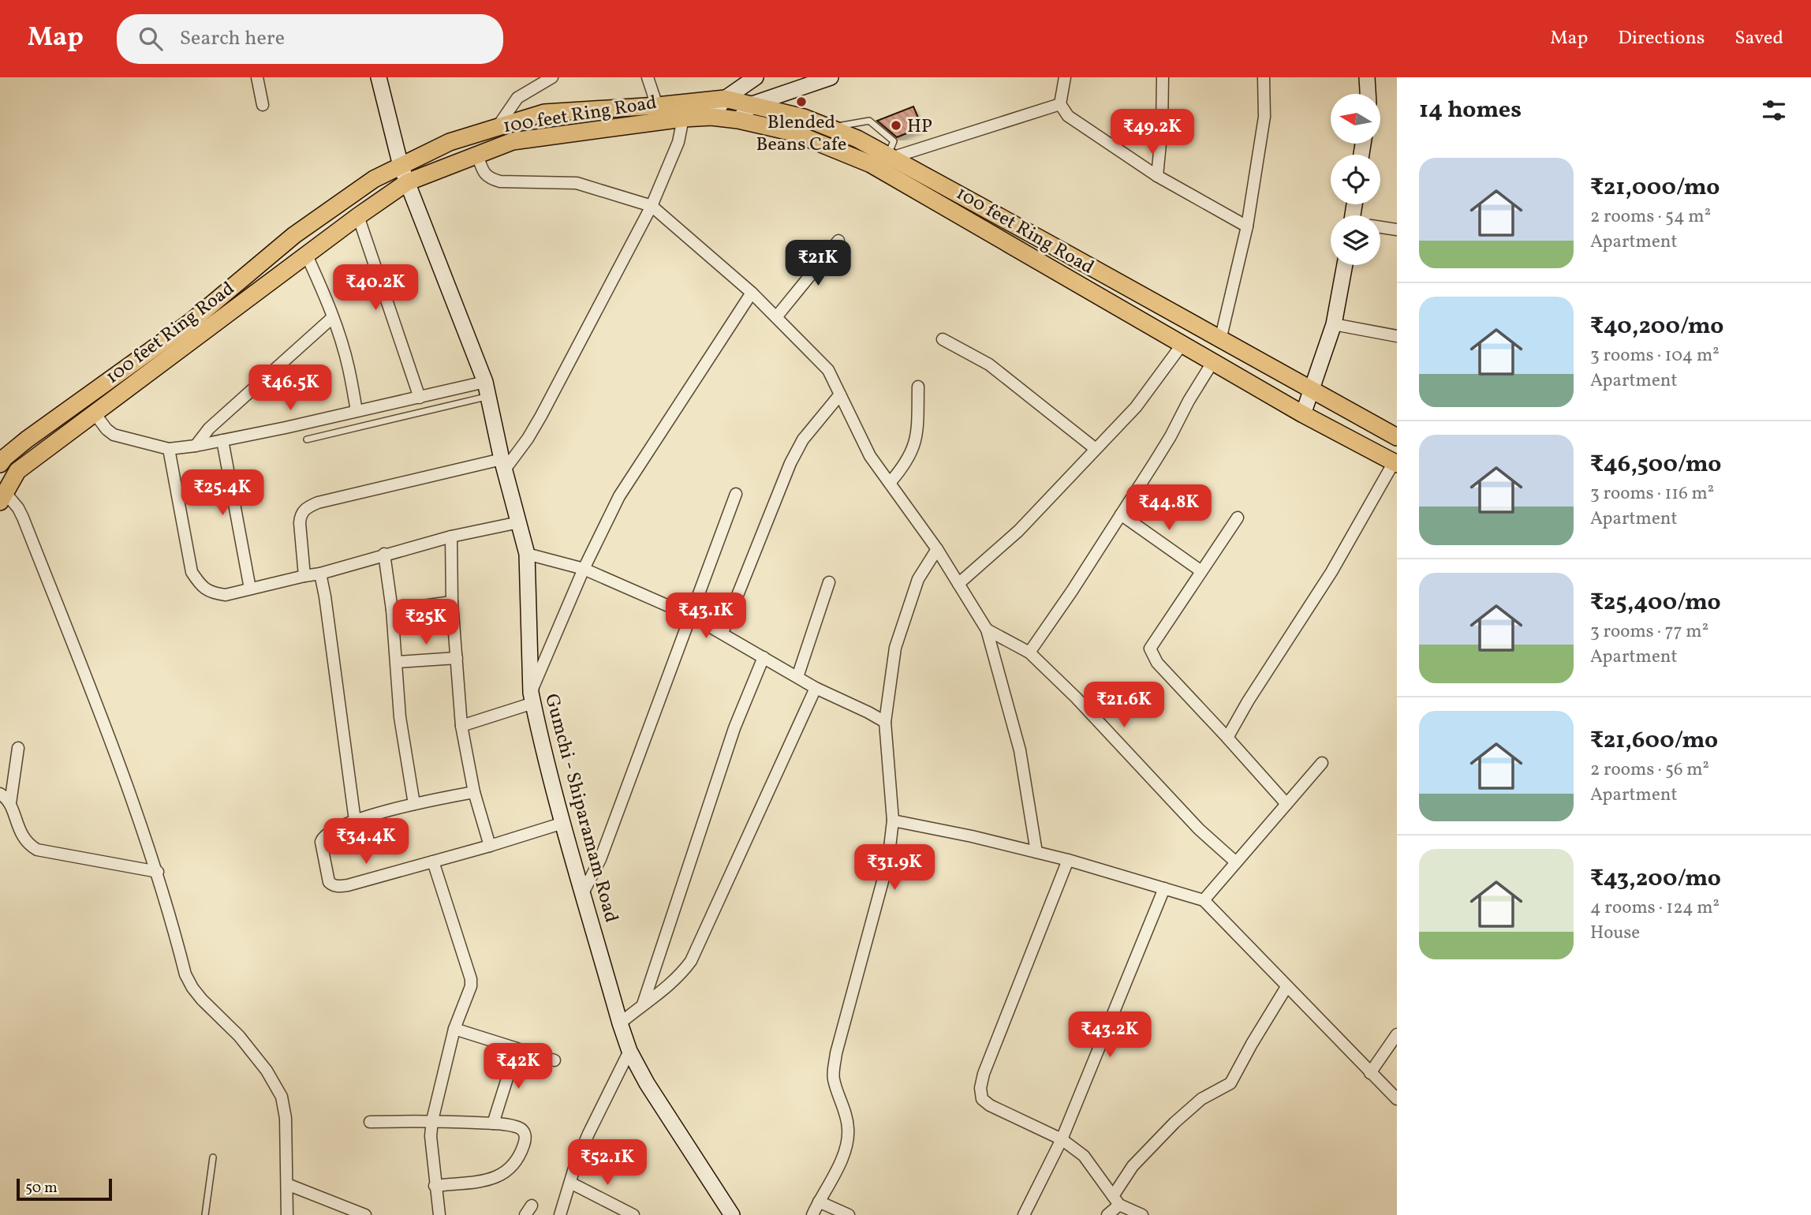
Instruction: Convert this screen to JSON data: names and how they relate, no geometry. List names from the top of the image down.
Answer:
{
  "streets": {
    "main road": ["100 feet Ring Road"],
    "street": ["Gumchi - Shiparamam Road"]
  },
  "crossings": [
    ["100 feet Ring Road", "Gumchi - Shiparamam Road"]
  ],
  "places": ["Blended Beans Cafe", "HP"],
  "scale_bar": "50 m",
  "north": "left",
  "page": {
    "header": "Map",
    "search": "Search here",
    "nav": ["Map", "Directions", "Saved"],
    "heading": "14 homes",
    "price": [
      "₹49.2K",
      "₹21K",
      "₹40.2K",
      "₹46.5K",
      "₹25.4K",
      "₹44.8K",
      "₹43.1K",
      "₹25K",
      "₹21.6K",
      "₹34.4K",
      "₹31.9K",
      "₹43.2K",
      "₹42K",
      "₹52.1K"
    ],
    "list": [
      {
        "name": "₹21,000/mo",
        "note": "2 rooms · 54 m² · Apartment"
      },
      {
        "name": "₹40,200/mo",
        "note": "3 rooms · 104 m² · Apartment"
      },
      {
        "name": "₹46,500/mo",
        "note": "3 rooms · 116 m² · Apartment"
      },
      {
        "name": "₹25,400/mo",
        "note": "3 rooms · 77 m² · Apartment"
      },
      {
        "name": "₹21,600/mo",
        "note": "2 rooms · 56 m² · Apartment"
      },
      {
        "name": "₹43,200/mo",
        "note": "4 rooms · 124 m² · House"
      }
    ],
    "scale": "50 m"
  }
}
